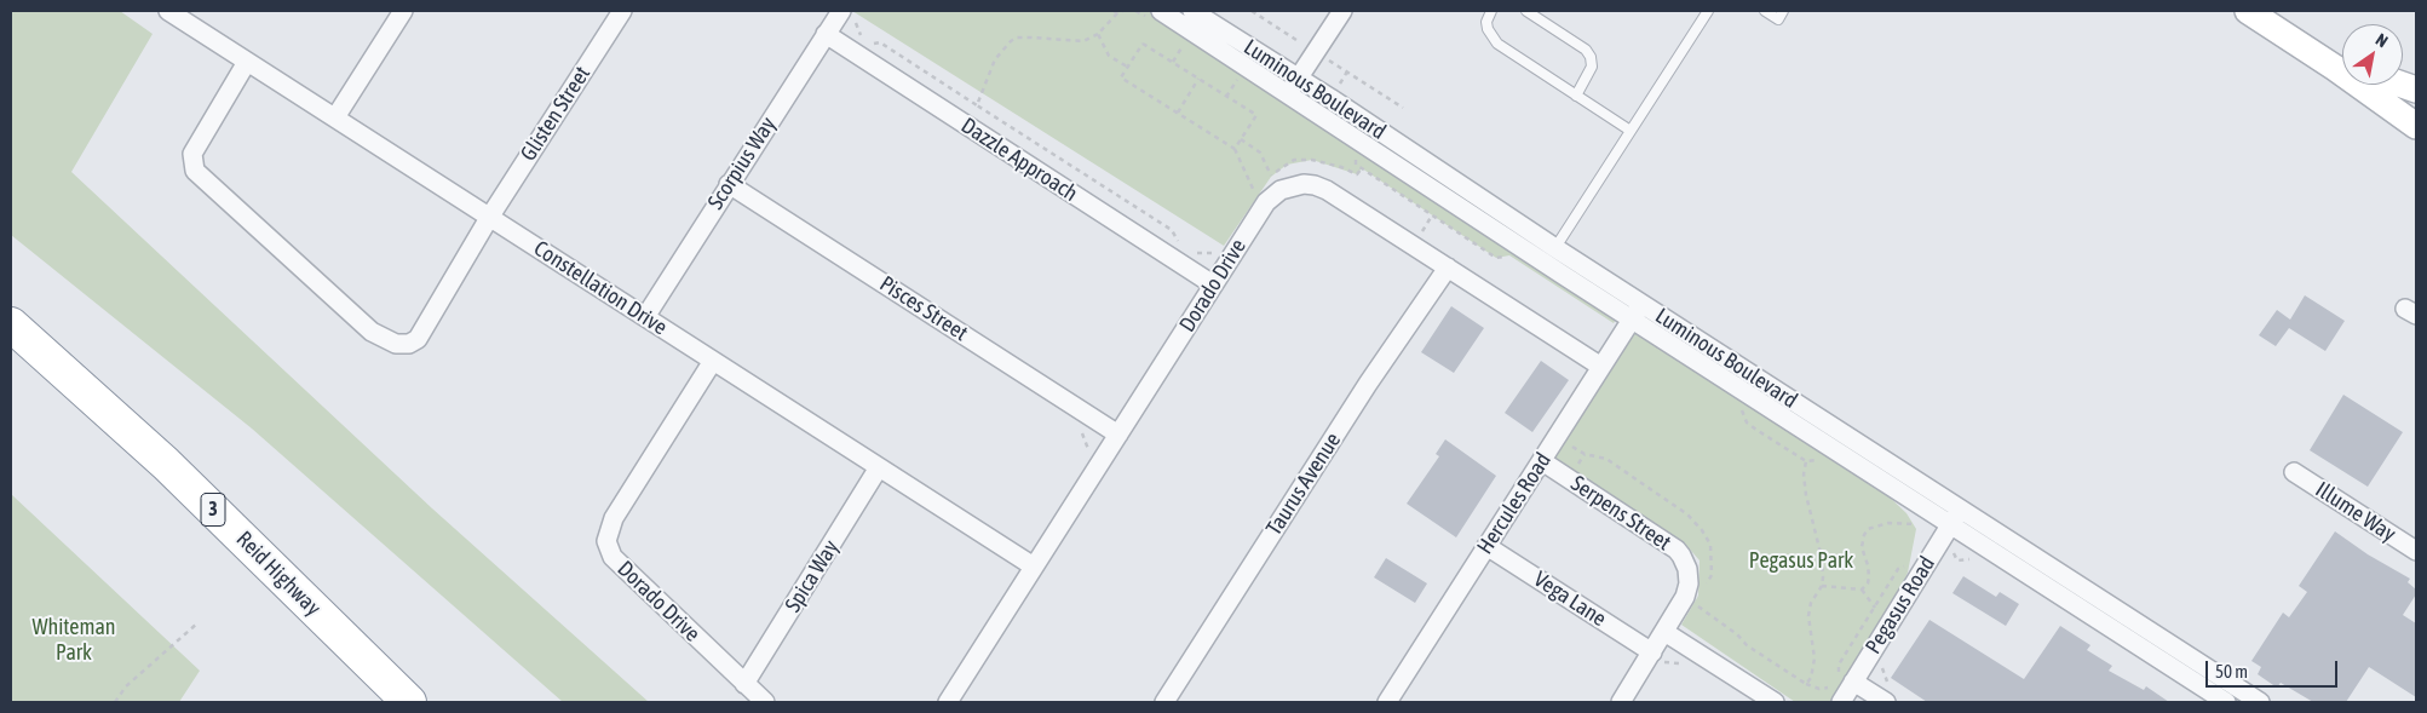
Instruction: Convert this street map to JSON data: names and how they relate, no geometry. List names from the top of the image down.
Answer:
{
  "streets": {
    "highway": ["3", "Reid Highway"],
    "street": [
      "Luminous Boulevard",
      "Glisten Street",
      "Dazzle Approach",
      "Scorpius Way",
      "Dorado Drive",
      "Constellation Drive",
      "Pisces Street",
      "Taurus Avenue",
      "Hercules Road",
      "Illume Way",
      "Serpens Street",
      "Spica Way",
      "Vega Lane",
      "Pegasus Road"
    ]
  },
  "crossings": [
    ["Luminous Boulevard", "Hercules Road"],
    ["Luminous Boulevard", "Pegasus Road"],
    ["Glisten Street", "Constellation Drive"],
    ["Dazzle Approach", "Scorpius Way"],
    ["Dazzle Approach", "Dorado Drive"],
    ["Scorpius Way", "Constellation Drive"],
    ["Scorpius Way", "Pisces Street"],
    ["Dorado Drive", "Constellation Drive"],
    ["Dorado Drive", "Pisces Street"],
    ["Dorado Drive", "Taurus Avenue"],
    ["Dorado Drive", "Hercules Road"],
    ["Dorado Drive", "Spica Way"],
    ["Constellation Drive", "Spica Way"],
    ["Hercules Road", "Serpens Street"],
    ["Hercules Road", "Vega Lane"],
    ["Serpens Street", "Vega Lane"]
  ],
  "parks": ["Pegasus Park", "Whiteman Park"],
  "scale_bar": "50 m",
  "north": "top right"
}
